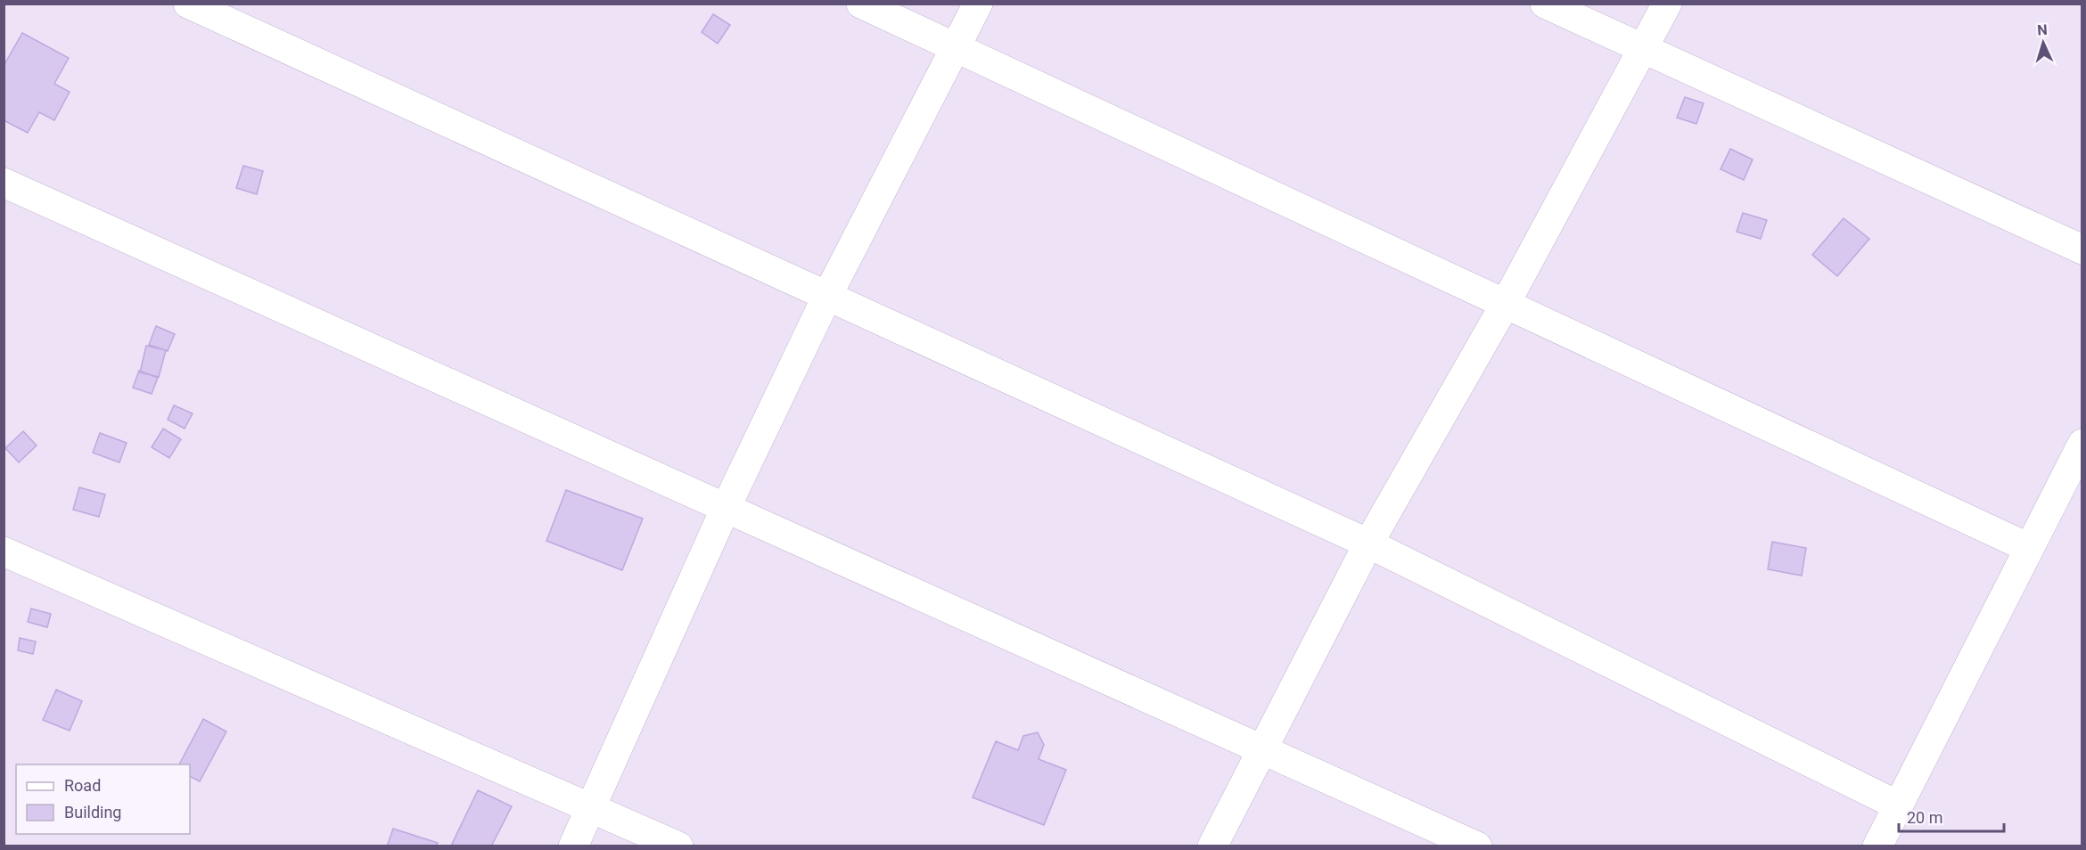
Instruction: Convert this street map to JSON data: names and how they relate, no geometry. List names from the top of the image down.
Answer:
{
  "legend": ["Road", "Building"],
  "scale_bar": "20 m",
  "north": "top"
}
